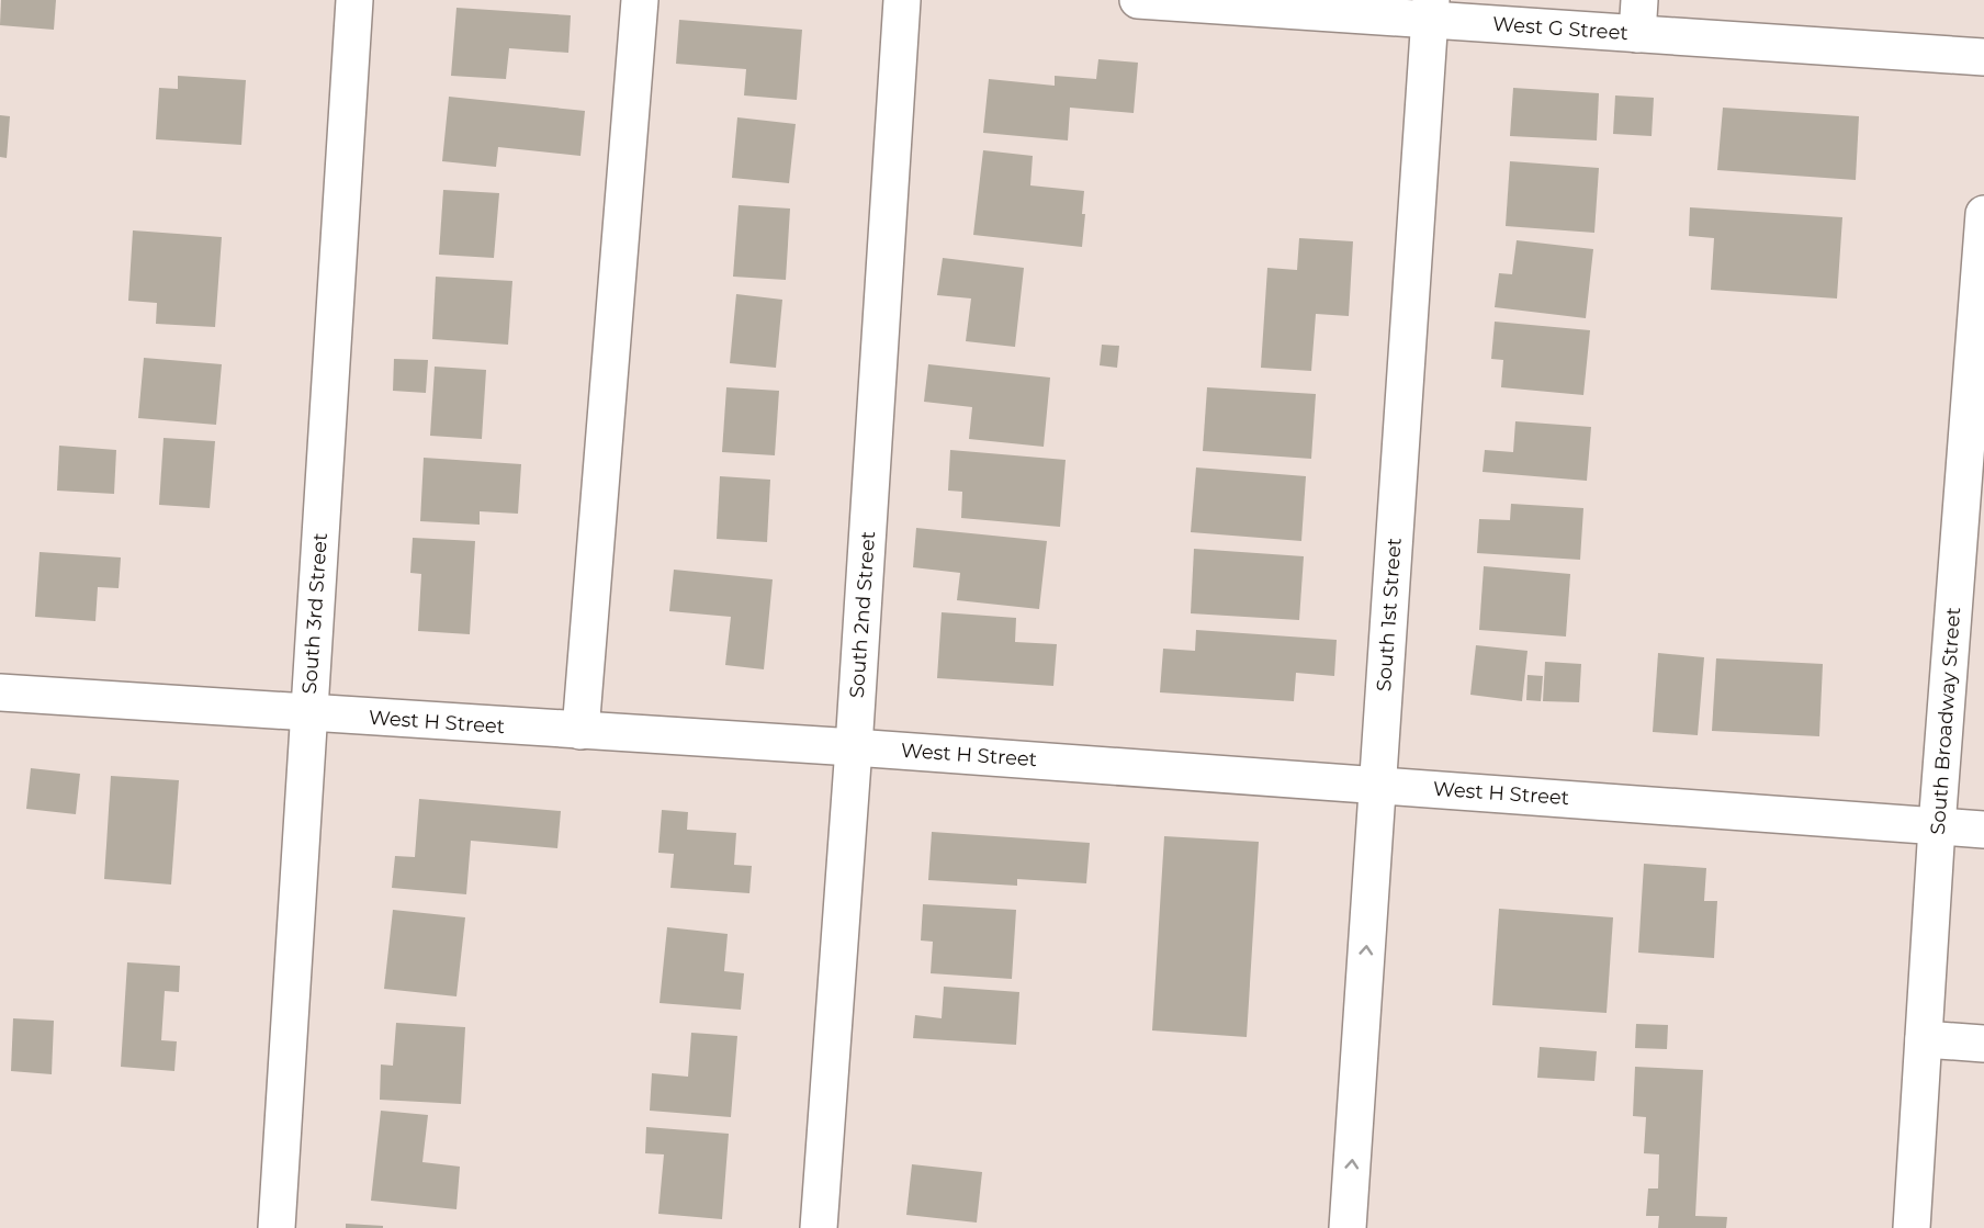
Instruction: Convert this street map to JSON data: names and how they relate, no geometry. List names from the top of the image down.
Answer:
{
  "streets": {
    "street": [
      "West G Street",
      "South 3rd Street",
      "South 2nd Street",
      "South 1st Street",
      "South Broadway Street",
      "West H Street"
    ]
  },
  "crossings": [
    ["West G Street", "South 1st Street"],
    ["South 3rd Street", "West H Street"],
    ["South 2nd Street", "West H Street"],
    ["South 1st Street", "West H Street"],
    ["South Broadway Street", "West H Street"]
  ],
  "one_way": ["South 1st Street"]
}
